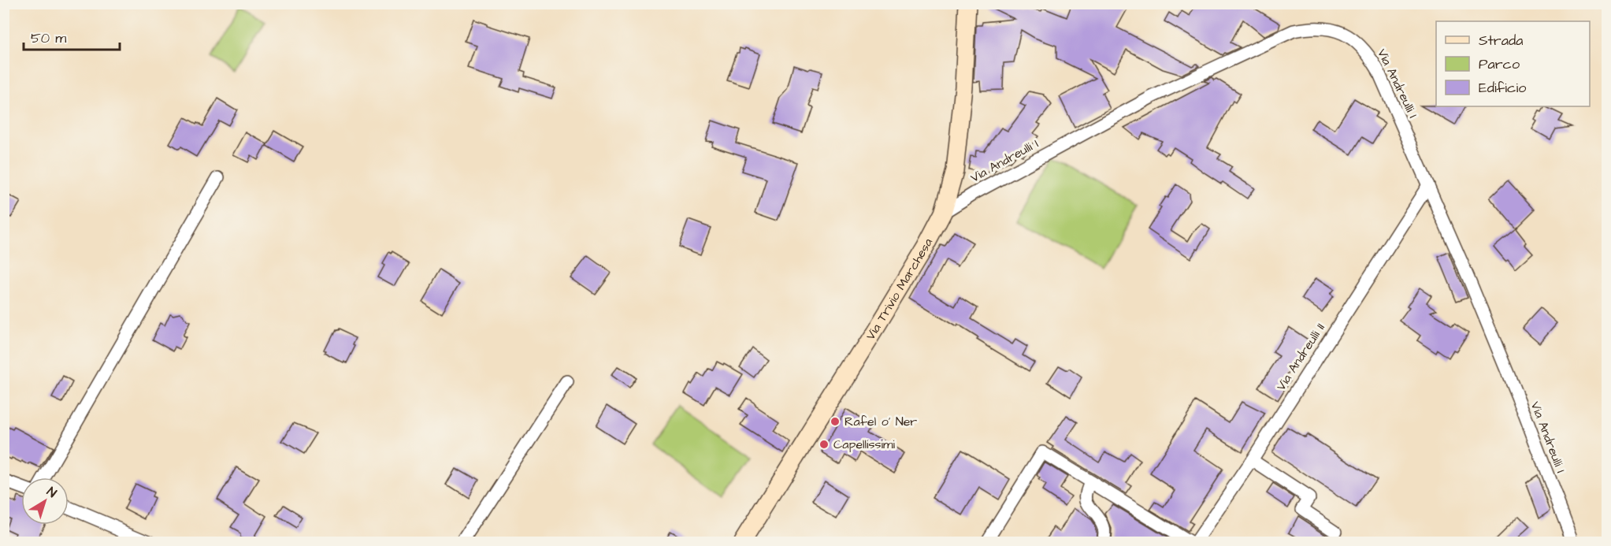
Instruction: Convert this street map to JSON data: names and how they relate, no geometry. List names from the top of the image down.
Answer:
{
  "streets": {
    "street": ["Via Andreulli I", "Via Trivio Marchesa", "Via Andreulli II"]
  },
  "crossings": [
    ["Via Andreulli I", "Via Trivio Marchesa"],
    ["Via Andreulli I", "Via Andreulli II"]
  ],
  "places": ["Rafel o' Ner", "Capellissimi"],
  "legend": ["Strada", "Parco", "Edificio"],
  "scale_bar": "50 m",
  "north": "top right"
}
